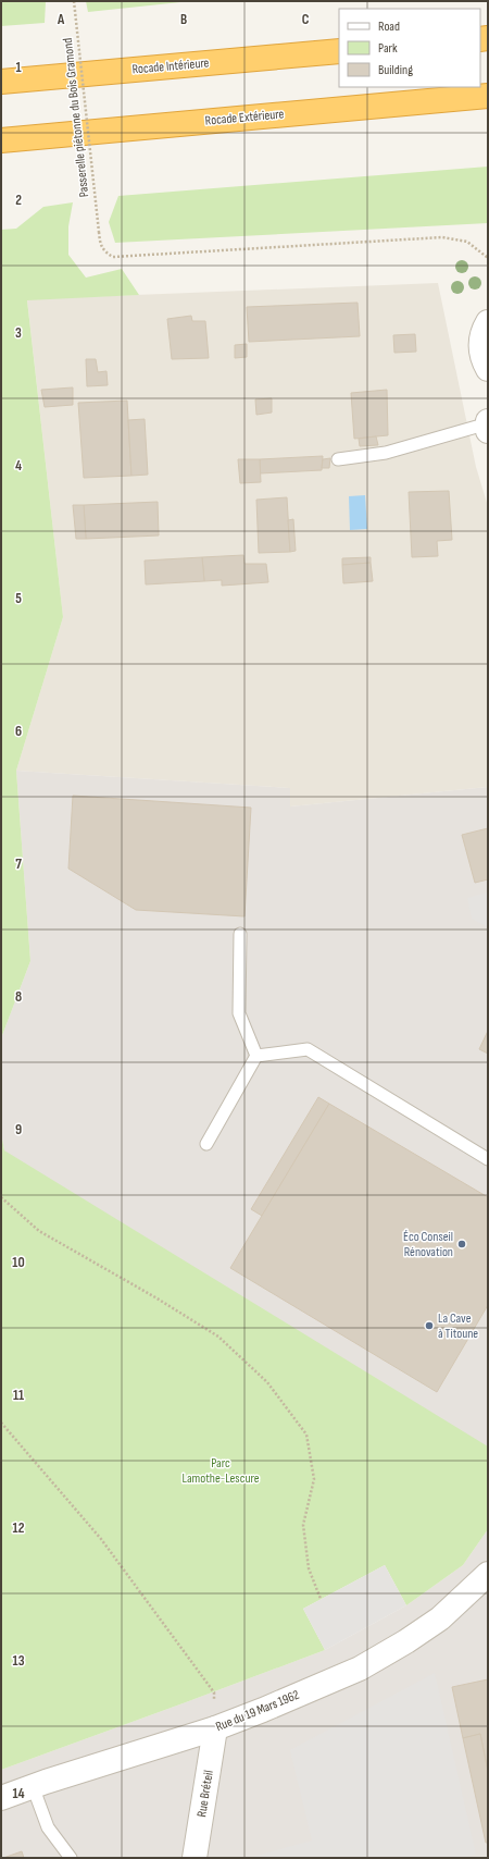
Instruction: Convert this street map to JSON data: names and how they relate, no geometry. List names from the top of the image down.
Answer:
{
  "streets": {
    "highway": ["Rocade Intérieure", "Rocade Extérieure"],
    "street": ["Rue du 19 Mars 1962", "Rue Bréteil"],
    "path": ["Passerelle piétonne du Bois Gramond"]
  },
  "crossings": [
    ["Rue du 19 Mars 1962", "Rue Bréteil"]
  ],
  "parks": ["Parc Lamothe-Lescure"],
  "places": ["Éco Conseil Rénovation", "La Cave à Titoune"],
  "legend": ["Road", "Park", "Building"],
  "grid": {
    "columns": ["A", "B", "C"],
    "rows": [
      "1",
      "2",
      "3",
      "4",
      "5",
      "6",
      "7",
      "8",
      "9",
      "10",
      "11",
      "12",
      "13",
      "14"
    ]
  }
}
